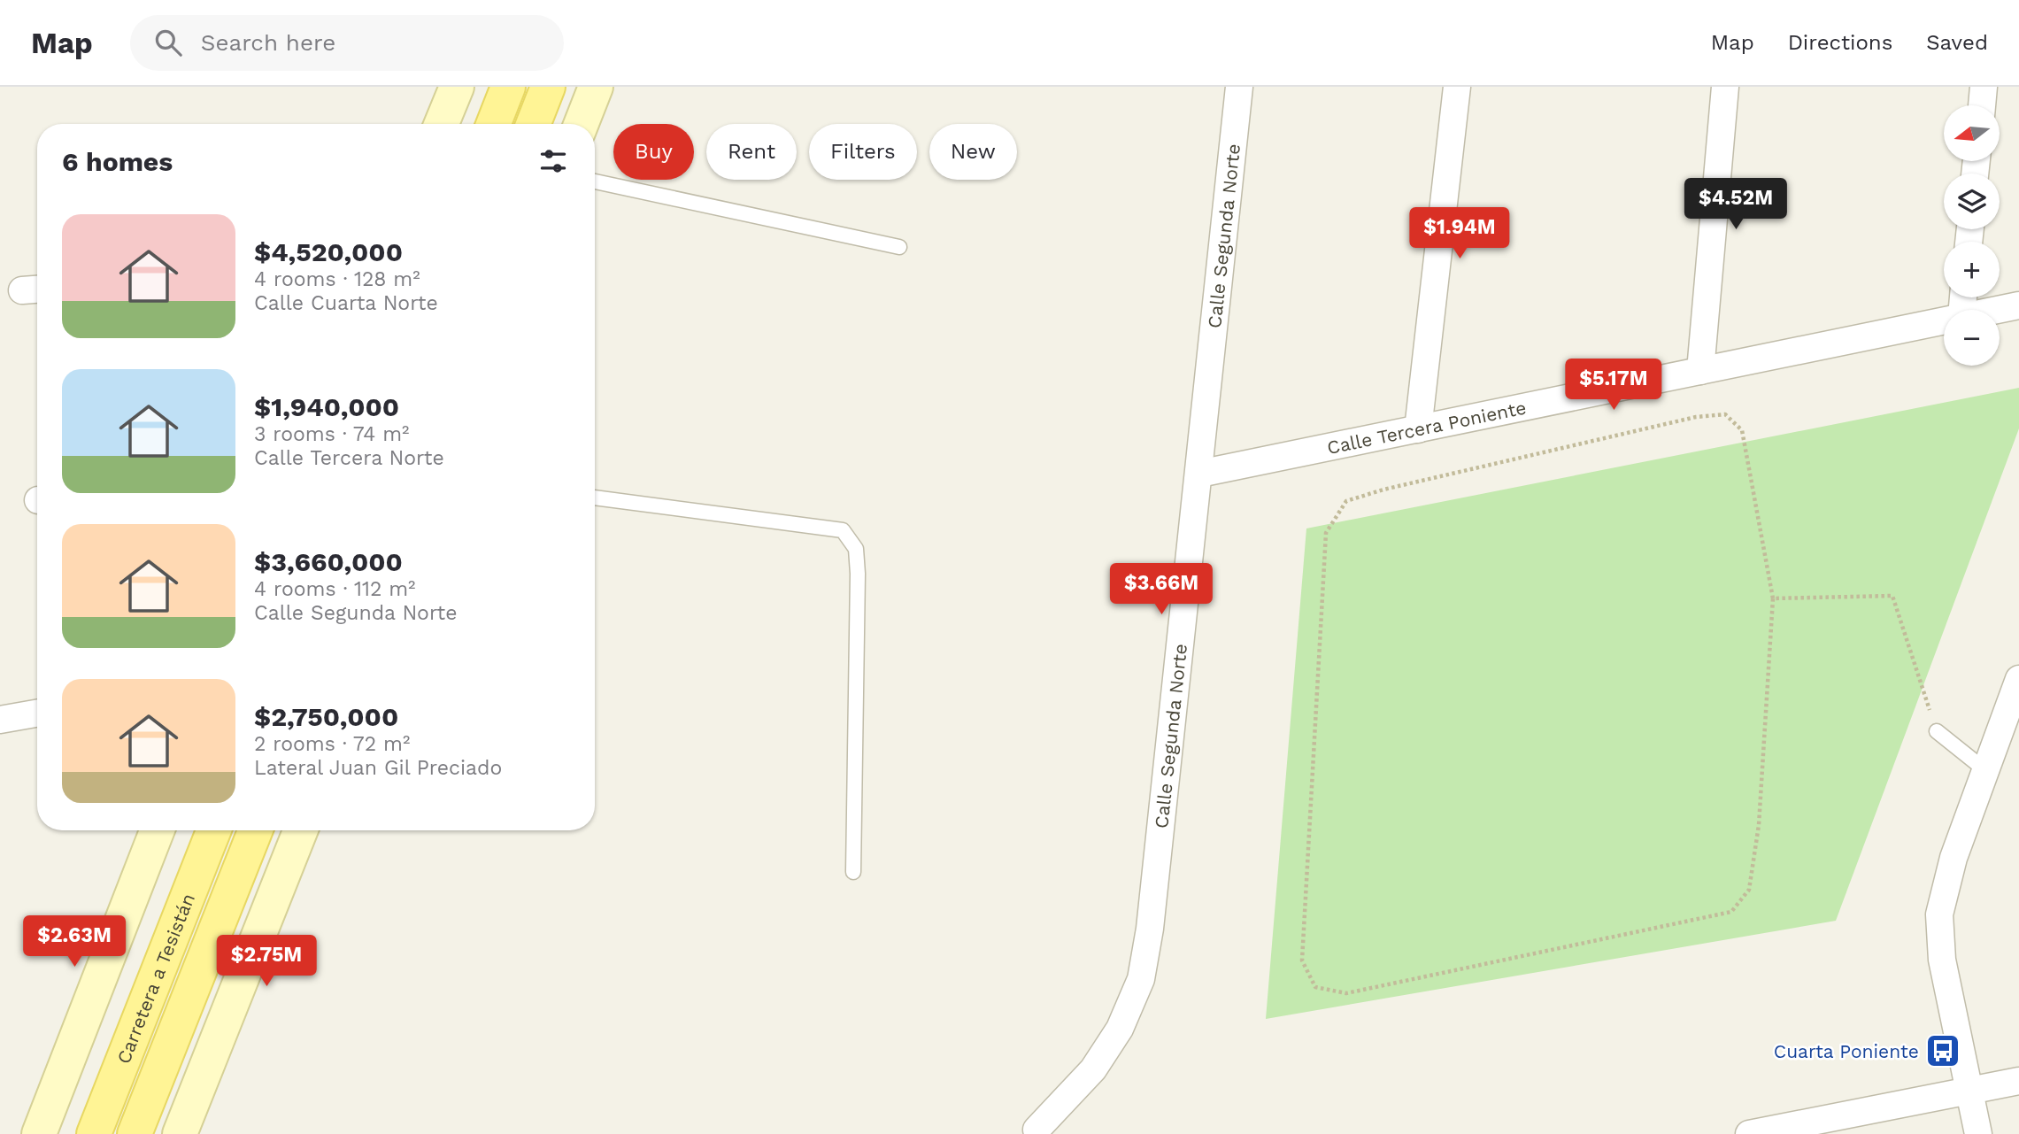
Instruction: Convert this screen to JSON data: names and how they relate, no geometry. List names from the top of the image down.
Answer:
{
  "streets": {
    "main road": ["Carretera a Tesistán"],
    "street": ["Calle Segunda Norte", "Calle Tercera Poniente"]
  },
  "crossings": [
    ["Calle Segunda Norte", "Calle Tercera Poniente"]
  ],
  "places": {
    "bus stop": ["Cuarta Poniente"]
  },
  "north": "left",
  "page": {
    "header": "Map",
    "search": "Search here",
    "nav": ["Map", "Directions", "Saved"],
    "map_buttons": ["+", "−"],
    "chip": [
      "Buy",
      "Rent",
      "Filters",
      "New"
    ],
    "heading": "6 homes",
    "price": [
      "$4.52M",
      "$1.94M",
      "$5.17M",
      "$3.66M",
      "$2.63M",
      "$2.75M"
    ],
    "list": [
      {
        "name": "$4,520,000",
        "note": "4 rooms · 128 m² · Calle Cuarta Norte"
      },
      {
        "name": "$1,940,000",
        "note": "3 rooms · 74 m² · Calle Tercera Norte"
      },
      {
        "name": "$3,660,000",
        "note": "4 rooms · 112 m² · Calle Segunda Norte"
      },
      {
        "name": "$2,750,000",
        "note": "2 rooms · 72 m² · Lateral Juan Gil Preciado"
      }
    ]
  }
}
